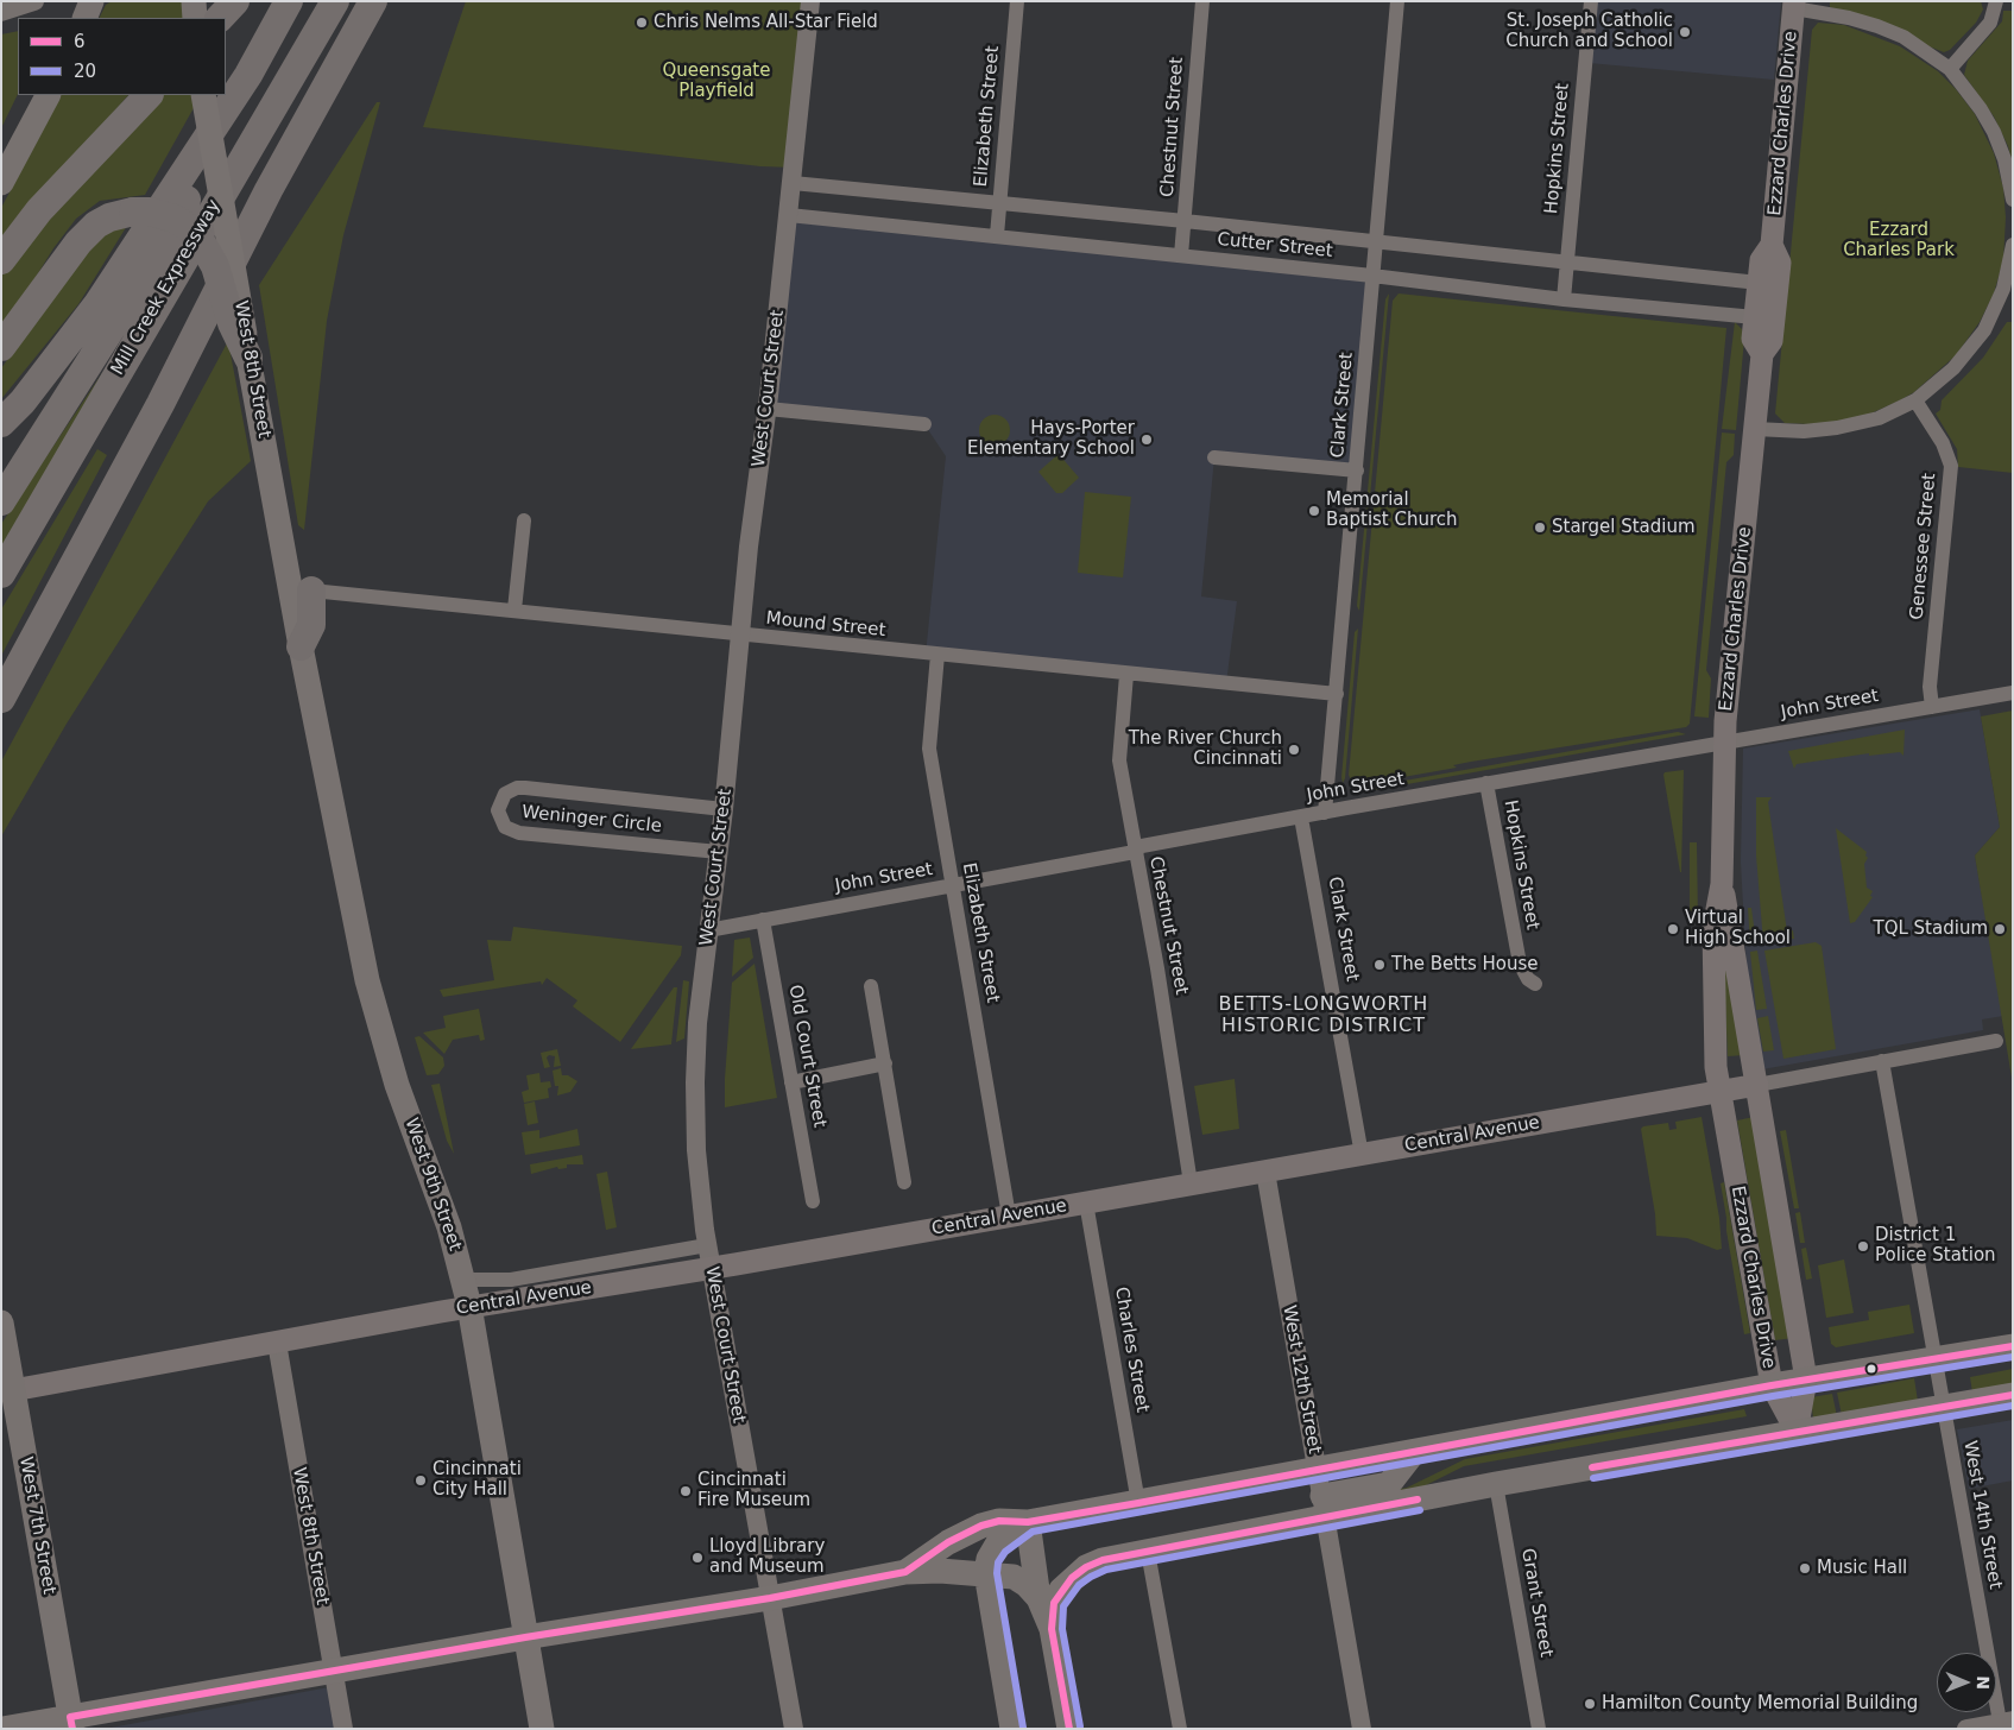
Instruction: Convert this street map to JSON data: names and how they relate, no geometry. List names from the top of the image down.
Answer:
{
  "streets": {
    "highway": ["Mill Creek Expressway"],
    "main road": [
      "Ezzard Charles Drive",
      "West 8th Street",
      "Central Avenue",
      "West 9th Street",
      "West 7th Street"
    ],
    "street": [
      "Elizabeth Street",
      "Chestnut Street",
      "Hopkins Street",
      "Cutter Street",
      "West Court Street",
      "Clark Street",
      "Genessee Street",
      "Mound Street",
      "John Street",
      "Weninger Circle",
      "Old Court Street",
      "Charles Street",
      "West 12th Street",
      "West 14th Street",
      "Grant Street"
    ]
  },
  "crossings": [
    ["Elizabeth Street", "Cutter Street"],
    ["Elizabeth Street", "Mound Street"],
    ["Elizabeth Street", "John Street"],
    ["Elizabeth Street", "Central Avenue"],
    ["Ezzard Charles Drive", "Cutter Street"],
    ["Ezzard Charles Drive", "John Street"],
    ["Ezzard Charles Drive", "Central Avenue"],
    ["Chestnut Street", "Cutter Street"],
    ["Chestnut Street", "Mound Street"],
    ["Chestnut Street", "John Street"],
    ["Chestnut Street", "Central Avenue"],
    ["Hopkins Street", "Cutter Street"],
    ["Hopkins Street", "John Street"],
    ["Cutter Street", "West Court Street"],
    ["Cutter Street", "Clark Street"],
    ["West 8th Street", "Central Avenue"],
    ["West 8th Street", "West 9th Street"],
    ["West Court Street", "Mound Street"],
    ["West Court Street", "John Street"],
    ["West Court Street", "Weninger Circle"],
    ["West Court Street", "Central Avenue"],
    ["Clark Street", "Mound Street"],
    ["Clark Street", "John Street"],
    ["Clark Street", "Central Avenue"],
    ["Genessee Street", "John Street"],
    ["John Street", "Old Court Street"],
    ["Central Avenue", "West 9th Street"],
    ["Central Avenue", "Charles Street"],
    ["Central Avenue", "West 12th Street"],
    ["Central Avenue", "West 14th Street"],
    ["Central Avenue", "West 7th Street"]
  ],
  "districts": ["BETTS-LONGWORTH HISTORIC DISTRICT"],
  "parks": ["Queensgate Playfield", "Ezzard Charles Park"],
  "places": [
    "Chris Nelms All-Star Field",
    "St. Joseph Catholic Church and School",
    "Hays-Porter Elementary School",
    "Memorial Baptist Church",
    "Stargel Stadium",
    "The River Church Cincinnati",
    "Virtual High School",
    "TQL Stadium",
    "The Betts House",
    "District 1 Police Station",
    "Cincinnati City Hall",
    "Cincinnati Fire Museum",
    "Lloyd Library and Museum",
    "Music Hall",
    "Hamilton County Memorial Building"
  ],
  "lines": ["transit line 6", "transit line 20"],
  "legend": ["6", "20"],
  "north": "right"
}
